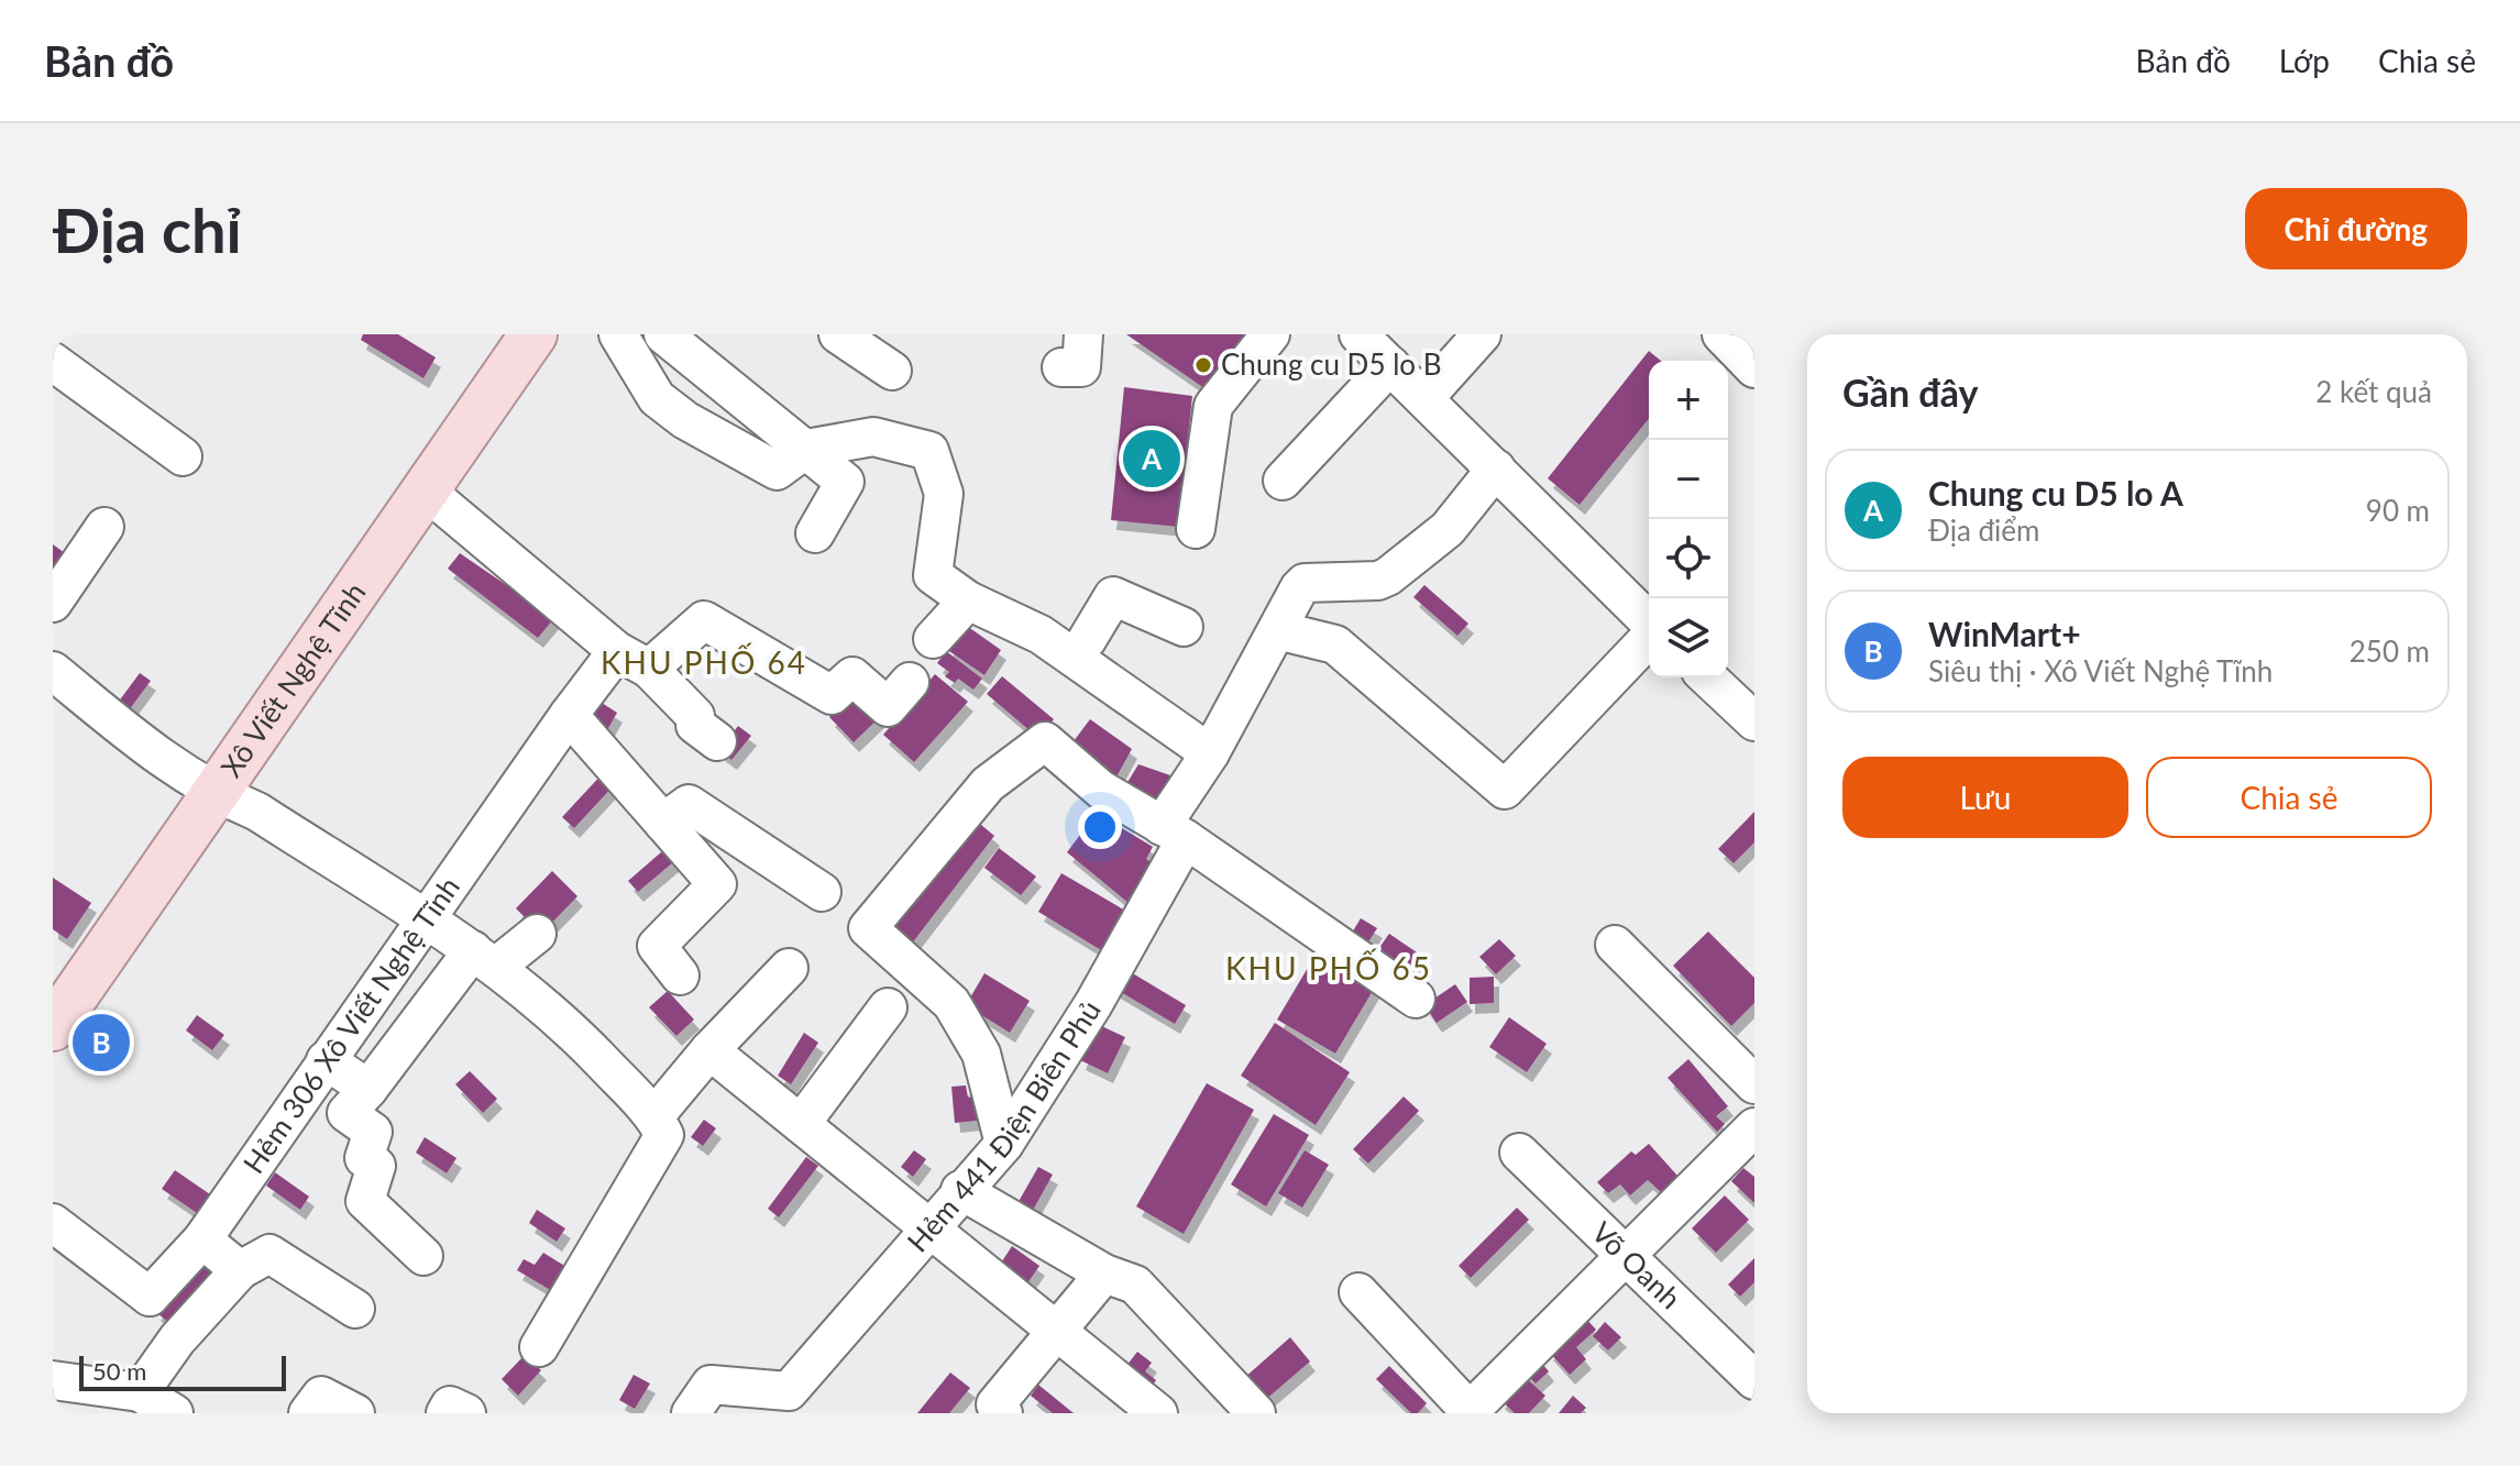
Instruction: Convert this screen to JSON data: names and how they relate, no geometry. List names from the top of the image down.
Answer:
{
  "streets": {
    "main road": ["Xô Viết Nghệ Tĩnh"],
    "street": ["Hẻm 306 Xô Viết Nghệ Tĩnh", "Hẻm 441 Điện Biên Phủ", "Võ Oanh"]
  },
  "districts": ["KHU PHỐ 64", "KHU PHỐ 65"],
  "places": ["Chung cu D5 lo B"],
  "scale_bar": "50 m",
  "page": {
    "header": "Bản đồ",
    "nav": ["Bản đồ", "Lớp", "Chia sẻ"],
    "buttons": [
      "Chỉ đường",
      ["Lưu", "Chia sẻ"]
    ],
    "title": "Địa chỉ",
    "heading": ["Gần đây", "2 kết quả"],
    "map_buttons": ["+", "−"],
    "pins": ["A", "B"],
    "list": [
      {
        "mark": "A",
        "name": "Chung cu D5 lo A",
        "note": "Địa điểm",
        "value": "90 m"
      },
      {
        "mark": "B",
        "name": "WinMart+",
        "note": "Siêu thị · Xô Viết Nghệ Tĩnh",
        "value": "250 m"
      }
    ],
    "scale": "50 m"
  }
}
